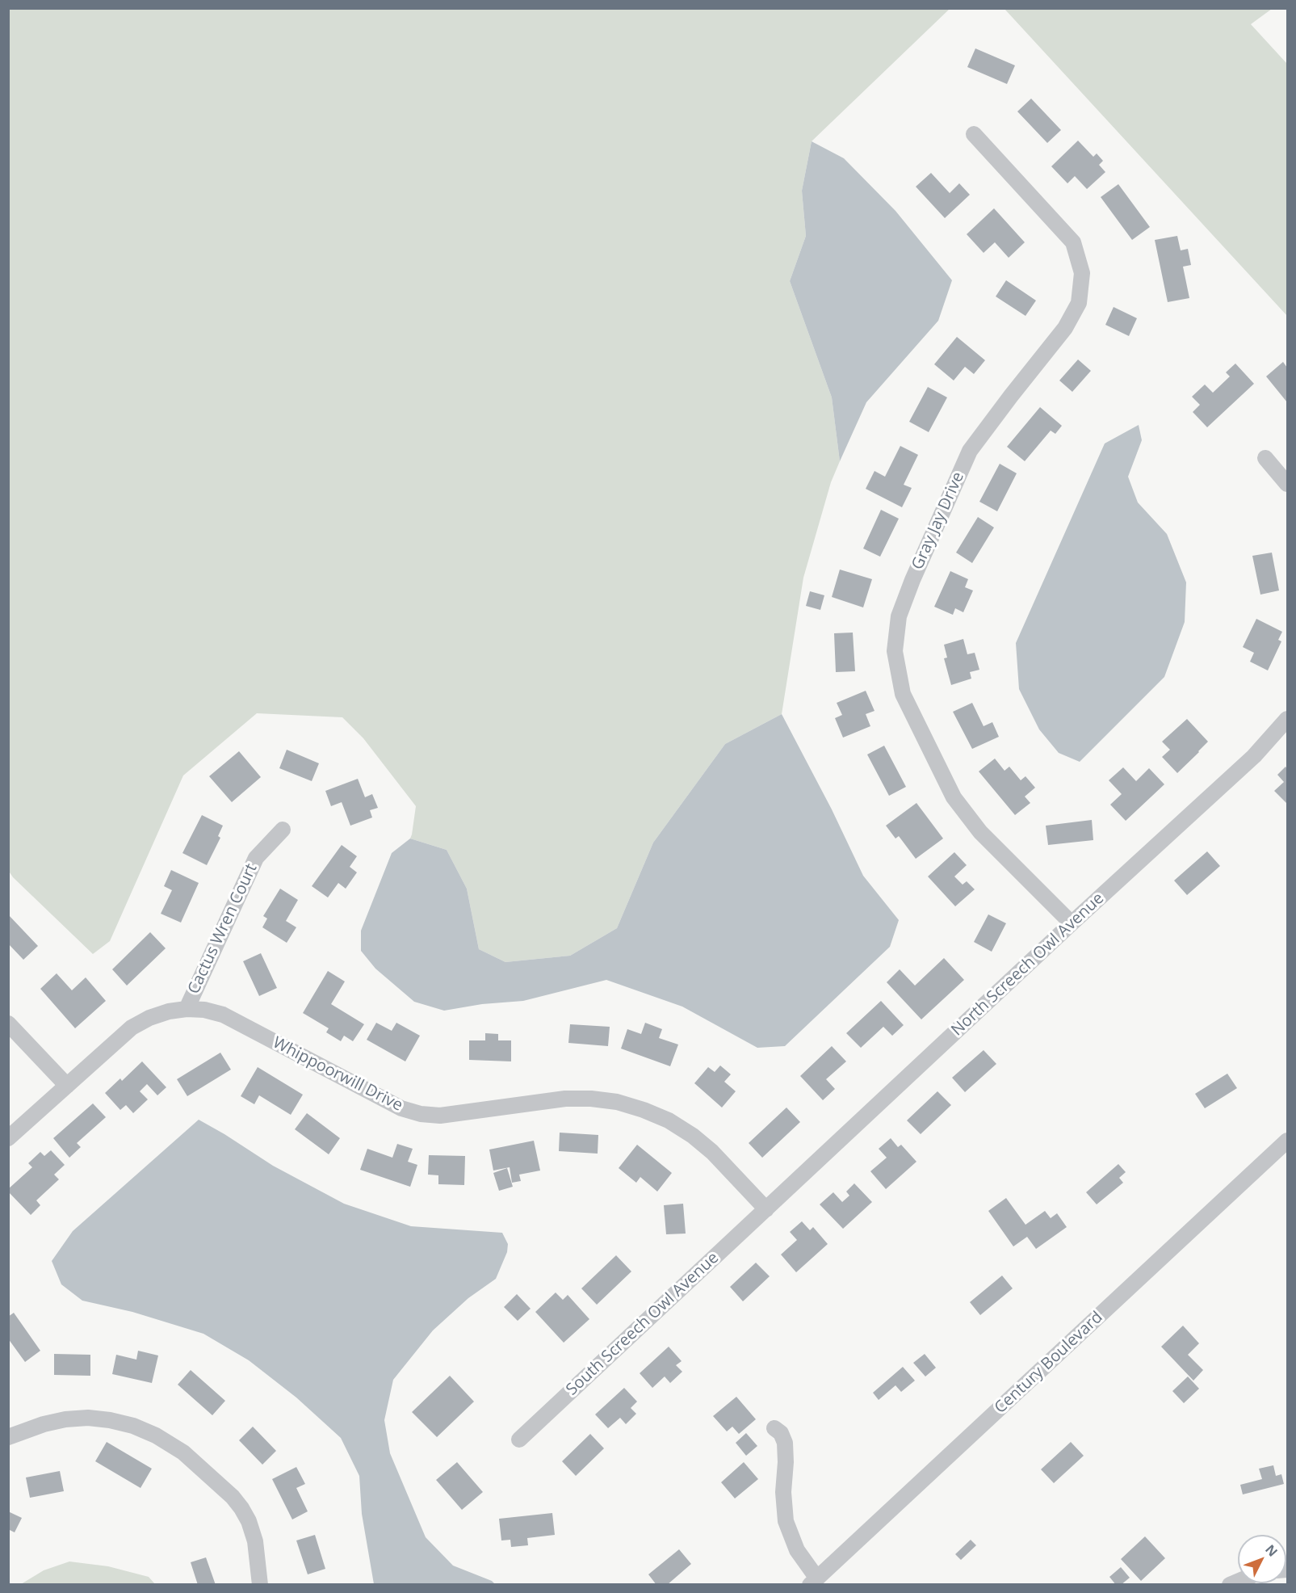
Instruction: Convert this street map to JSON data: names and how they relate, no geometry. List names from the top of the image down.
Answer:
{
  "streets": {
    "street": [
      "Gray Jay Drive",
      "Cactus Wren Court",
      "North Screech Owl Avenue",
      "Whippoorwill Drive",
      "South Screech Owl Avenue",
      "Century Boulevard"
    ]
  },
  "crossings": [
    ["Gray Jay Drive", "North Screech Owl Avenue"],
    ["Cactus Wren Court", "Whippoorwill Drive"],
    ["North Screech Owl Avenue", "Whippoorwill Drive"],
    ["North Screech Owl Avenue", "South Screech Owl Avenue"],
    ["Whippoorwill Drive", "South Screech Owl Avenue"]
  ],
  "north": "top right"
}
